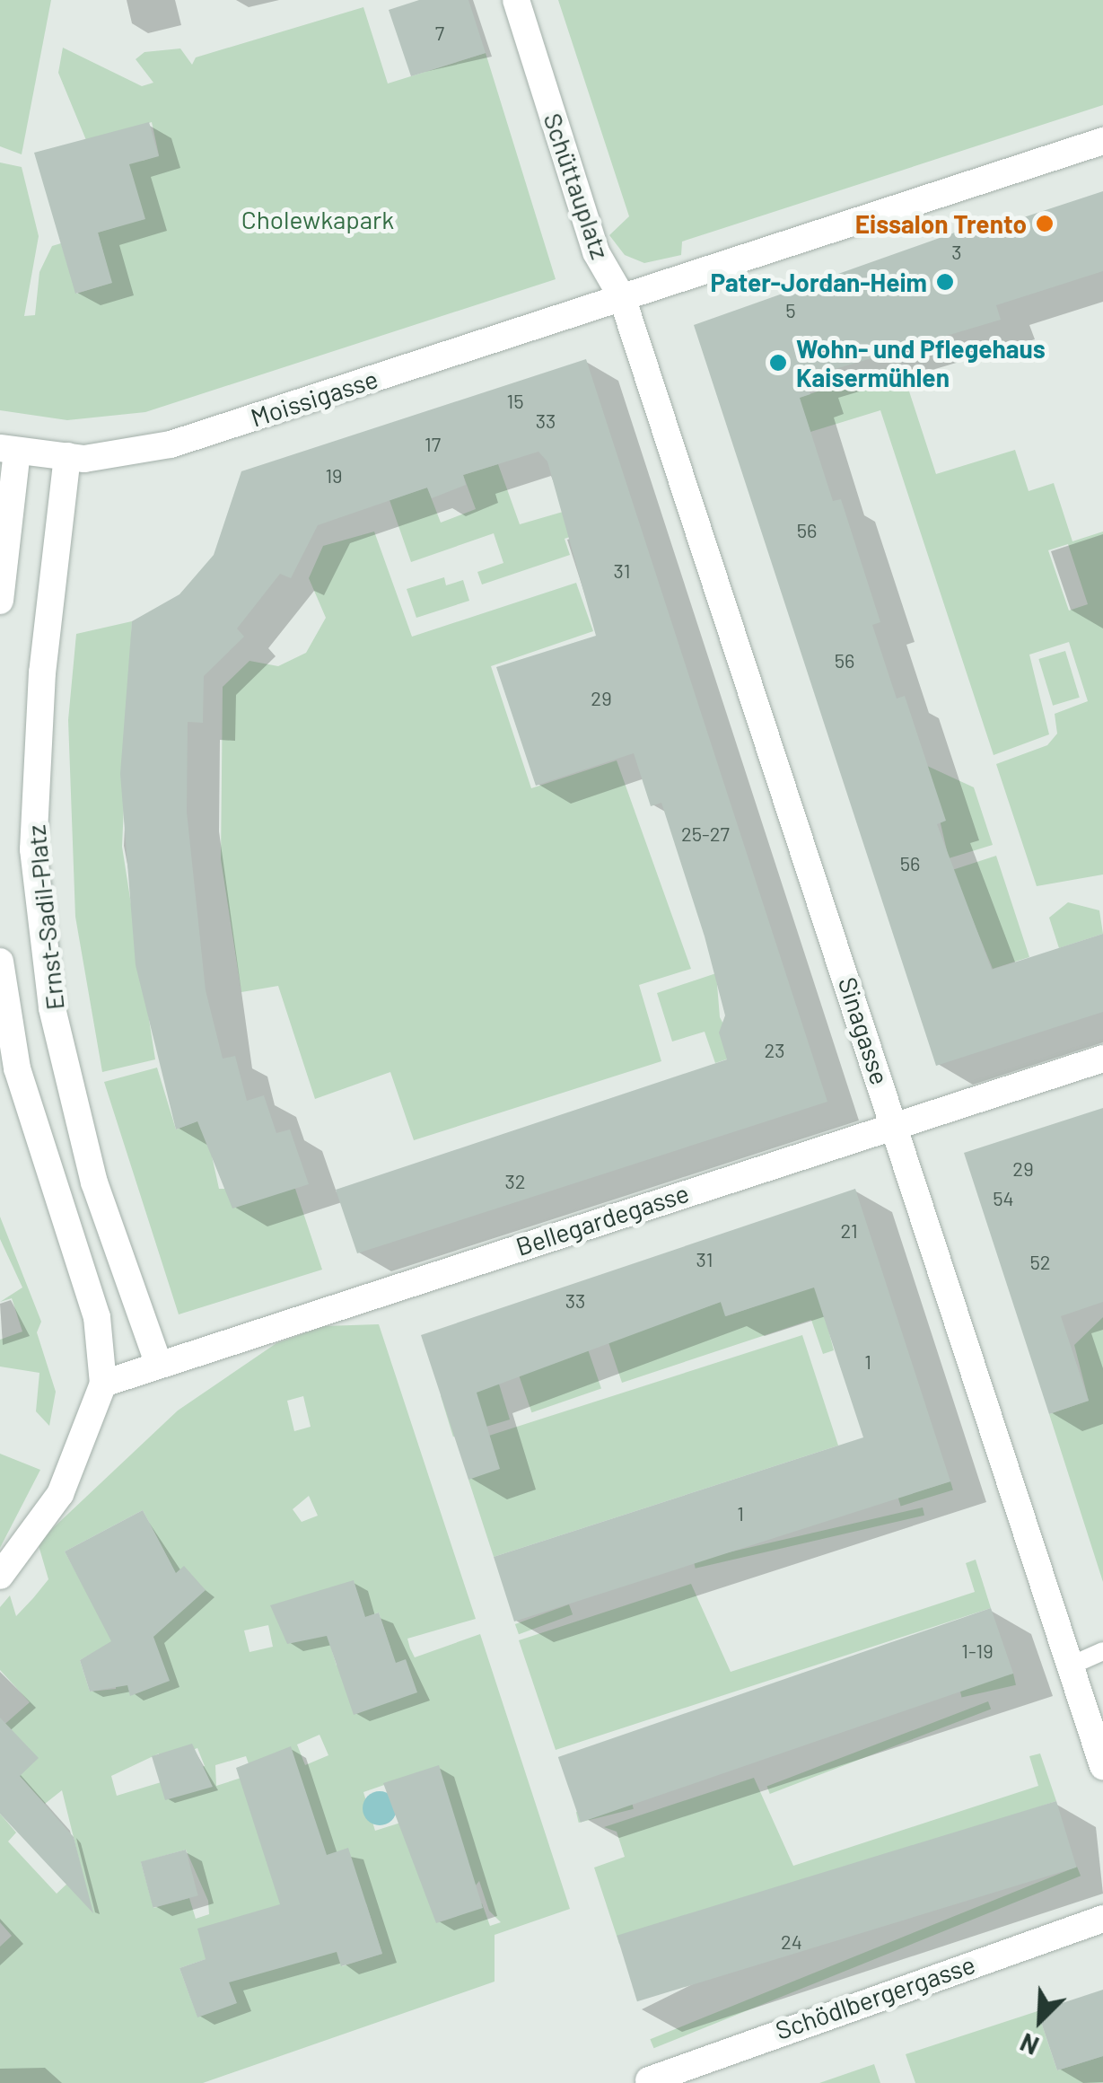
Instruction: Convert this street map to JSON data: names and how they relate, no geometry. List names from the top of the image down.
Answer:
{
  "streets": {
    "street": [
      "Schüttauplatz",
      "Moissigasse",
      "Ernst-Sadil-Platz",
      "Sinagasse",
      "Bellegardegasse",
      "Schödlbergergasse"
    ]
  },
  "crossings": [
    ["Schüttauplatz", "Moissigasse"],
    ["Schüttauplatz", "Sinagasse"],
    ["Moissigasse", "Ernst-Sadil-Platz"],
    ["Moissigasse", "Sinagasse"],
    ["Ernst-Sadil-Platz", "Bellegardegasse"],
    ["Sinagasse", "Bellegardegasse"]
  ],
  "parks": ["Cholewkapark"],
  "places": ["Eissalon Trento", "Pater-Jordan-Heim", "Wohn- und Pflegehaus Kaisermühlen"],
  "house_numbers": [
    "7",
    "3",
    "5",
    "15",
    "33",
    "17",
    "19",
    "56",
    "31",
    "56",
    "29",
    "25-27",
    "56",
    "23",
    "29",
    "32",
    "54",
    "21",
    "31",
    "52",
    "33",
    "1",
    "1",
    "1-19",
    "24"
  ],
  "north": "bottom left"
}
